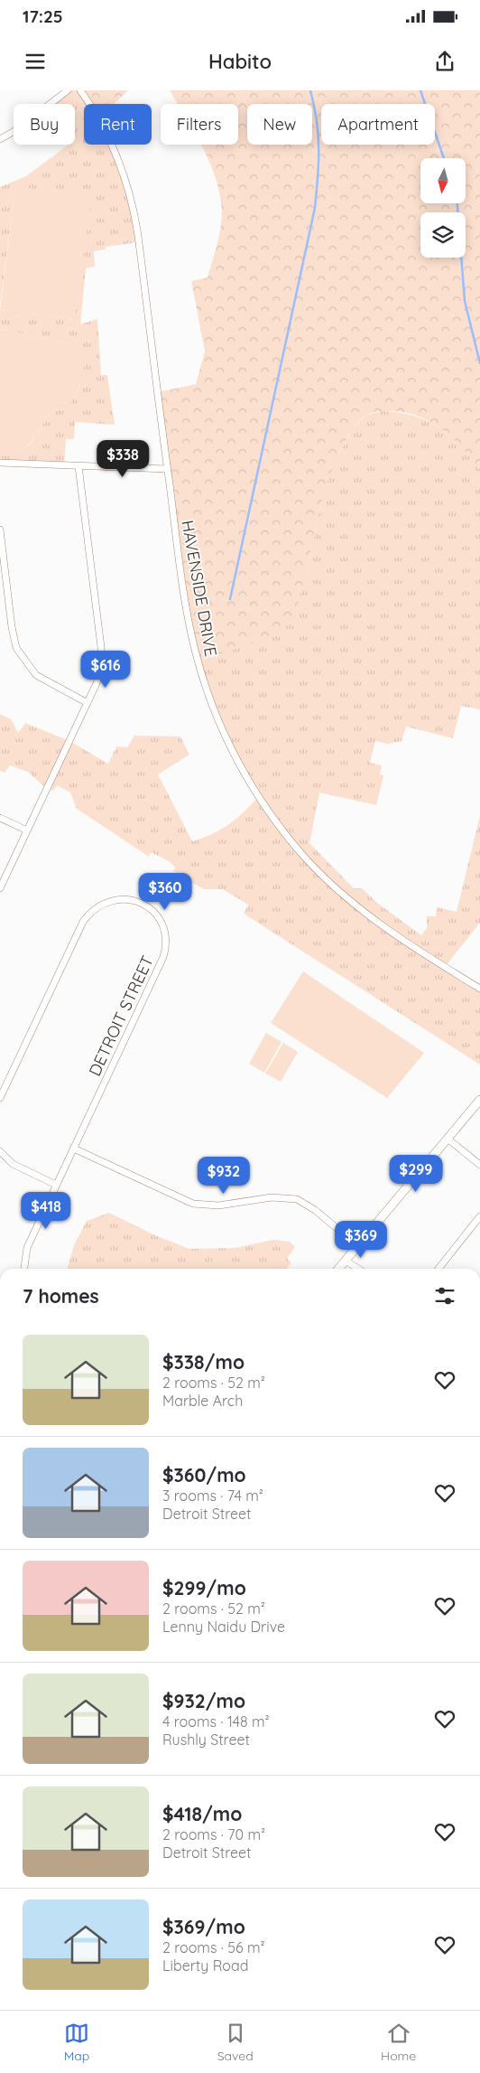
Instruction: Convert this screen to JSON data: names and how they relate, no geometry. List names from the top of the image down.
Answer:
{
  "streets": {
    "street": ["HAVENSIDE DRIVE", "DETROIT STREET"]
  },
  "north": "bottom",
  "page": {
    "status": "17:25",
    "header": "Habito",
    "chip": [
      "Buy",
      "Rent",
      "Filters",
      "New",
      "Apartment"
    ],
    "price": [
      "$338",
      "$616",
      "$360",
      "$299",
      "$932",
      "$418",
      "$369"
    ],
    "heading": "7 homes",
    "list": [
      {
        "name": "$338/mo",
        "note": "2 rooms · 52 m² · Marble Arch"
      },
      {
        "name": "$360/mo",
        "note": "3 rooms · 74 m² · Detroit Street"
      },
      {
        "name": "$299/mo",
        "note": "2 rooms · 52 m² · Lenny Naidu Drive"
      },
      {
        "name": "$932/mo",
        "note": "4 rooms · 148 m² · Rushly Street"
      },
      {
        "name": "$418/mo",
        "note": "2 rooms · 70 m² · Detroit Street"
      },
      {
        "name": "$369/mo",
        "note": "2 rooms · 56 m² · Liberty Road"
      }
    ],
    "tabs": ["Map", "Saved", "Home"]
  }
}
